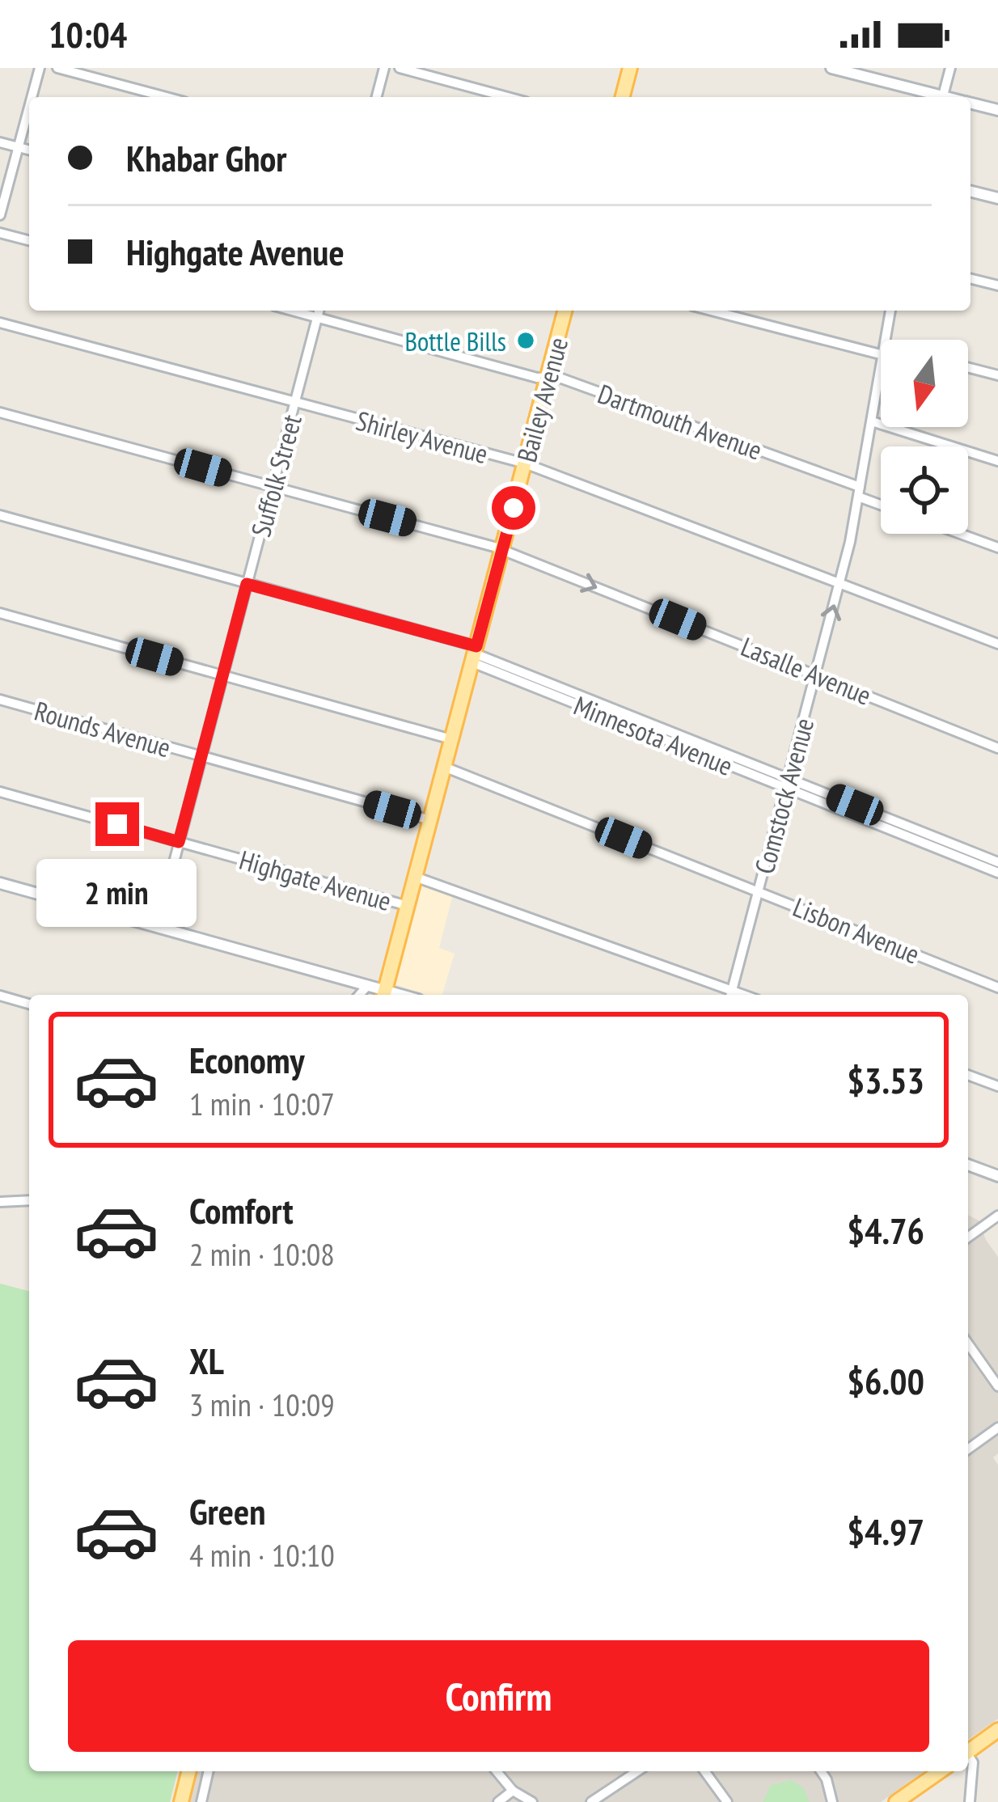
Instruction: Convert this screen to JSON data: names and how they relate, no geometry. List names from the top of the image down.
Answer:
{
  "streets": {
    "main road": ["Bailey Avenue"],
    "street": [
      "Dartmouth Avenue",
      "Shirley Avenue",
      "Suffolk Street",
      "Lasalle Avenue",
      "Rounds Avenue",
      "Minnesota Avenue",
      "Comstock Avenue",
      "Highgate Avenue",
      "Lisbon Avenue"
    ]
  },
  "crossings": [
    ["Bailey Avenue", "Dartmouth Avenue"],
    ["Bailey Avenue", "Shirley Avenue"],
    ["Bailey Avenue", "Lasalle Avenue"],
    ["Bailey Avenue", "Rounds Avenue"],
    ["Bailey Avenue", "Minnesota Avenue"],
    ["Bailey Avenue", "Highgate Avenue"],
    ["Bailey Avenue", "Lisbon Avenue"],
    ["Dartmouth Avenue", "Suffolk Street"],
    ["Dartmouth Avenue", "Comstock Avenue"],
    ["Shirley Avenue", "Suffolk Street"],
    ["Shirley Avenue", "Comstock Avenue"],
    ["Suffolk Street", "Lasalle Avenue"],
    ["Suffolk Street", "Rounds Avenue"],
    ["Suffolk Street", "Minnesota Avenue"],
    ["Suffolk Street", "Highgate Avenue"],
    ["Lasalle Avenue", "Comstock Avenue"],
    ["Minnesota Avenue", "Comstock Avenue"],
    ["Comstock Avenue", "Lisbon Avenue"]
  ],
  "places": ["Bottle Bills"],
  "north": "bottom",
  "page": {
    "status": "10:04",
    "banner": ["Khabar Ghor", "Highgate Avenue"],
    "bubble": "2 min",
    "list": [
      {
        "name": "Economy",
        "note": "1 min · 10:07",
        "value": "$3.53"
      },
      {
        "name": "Comfort",
        "note": "2 min · 10:08",
        "value": "$4.76"
      },
      {
        "name": "XL",
        "note": "3 min · 10:09",
        "value": "$6.00"
      },
      {
        "name": "Green",
        "note": "4 min · 10:10",
        "value": "$4.97"
      }
    ],
    "buttons": "Confirm"
  }
}
